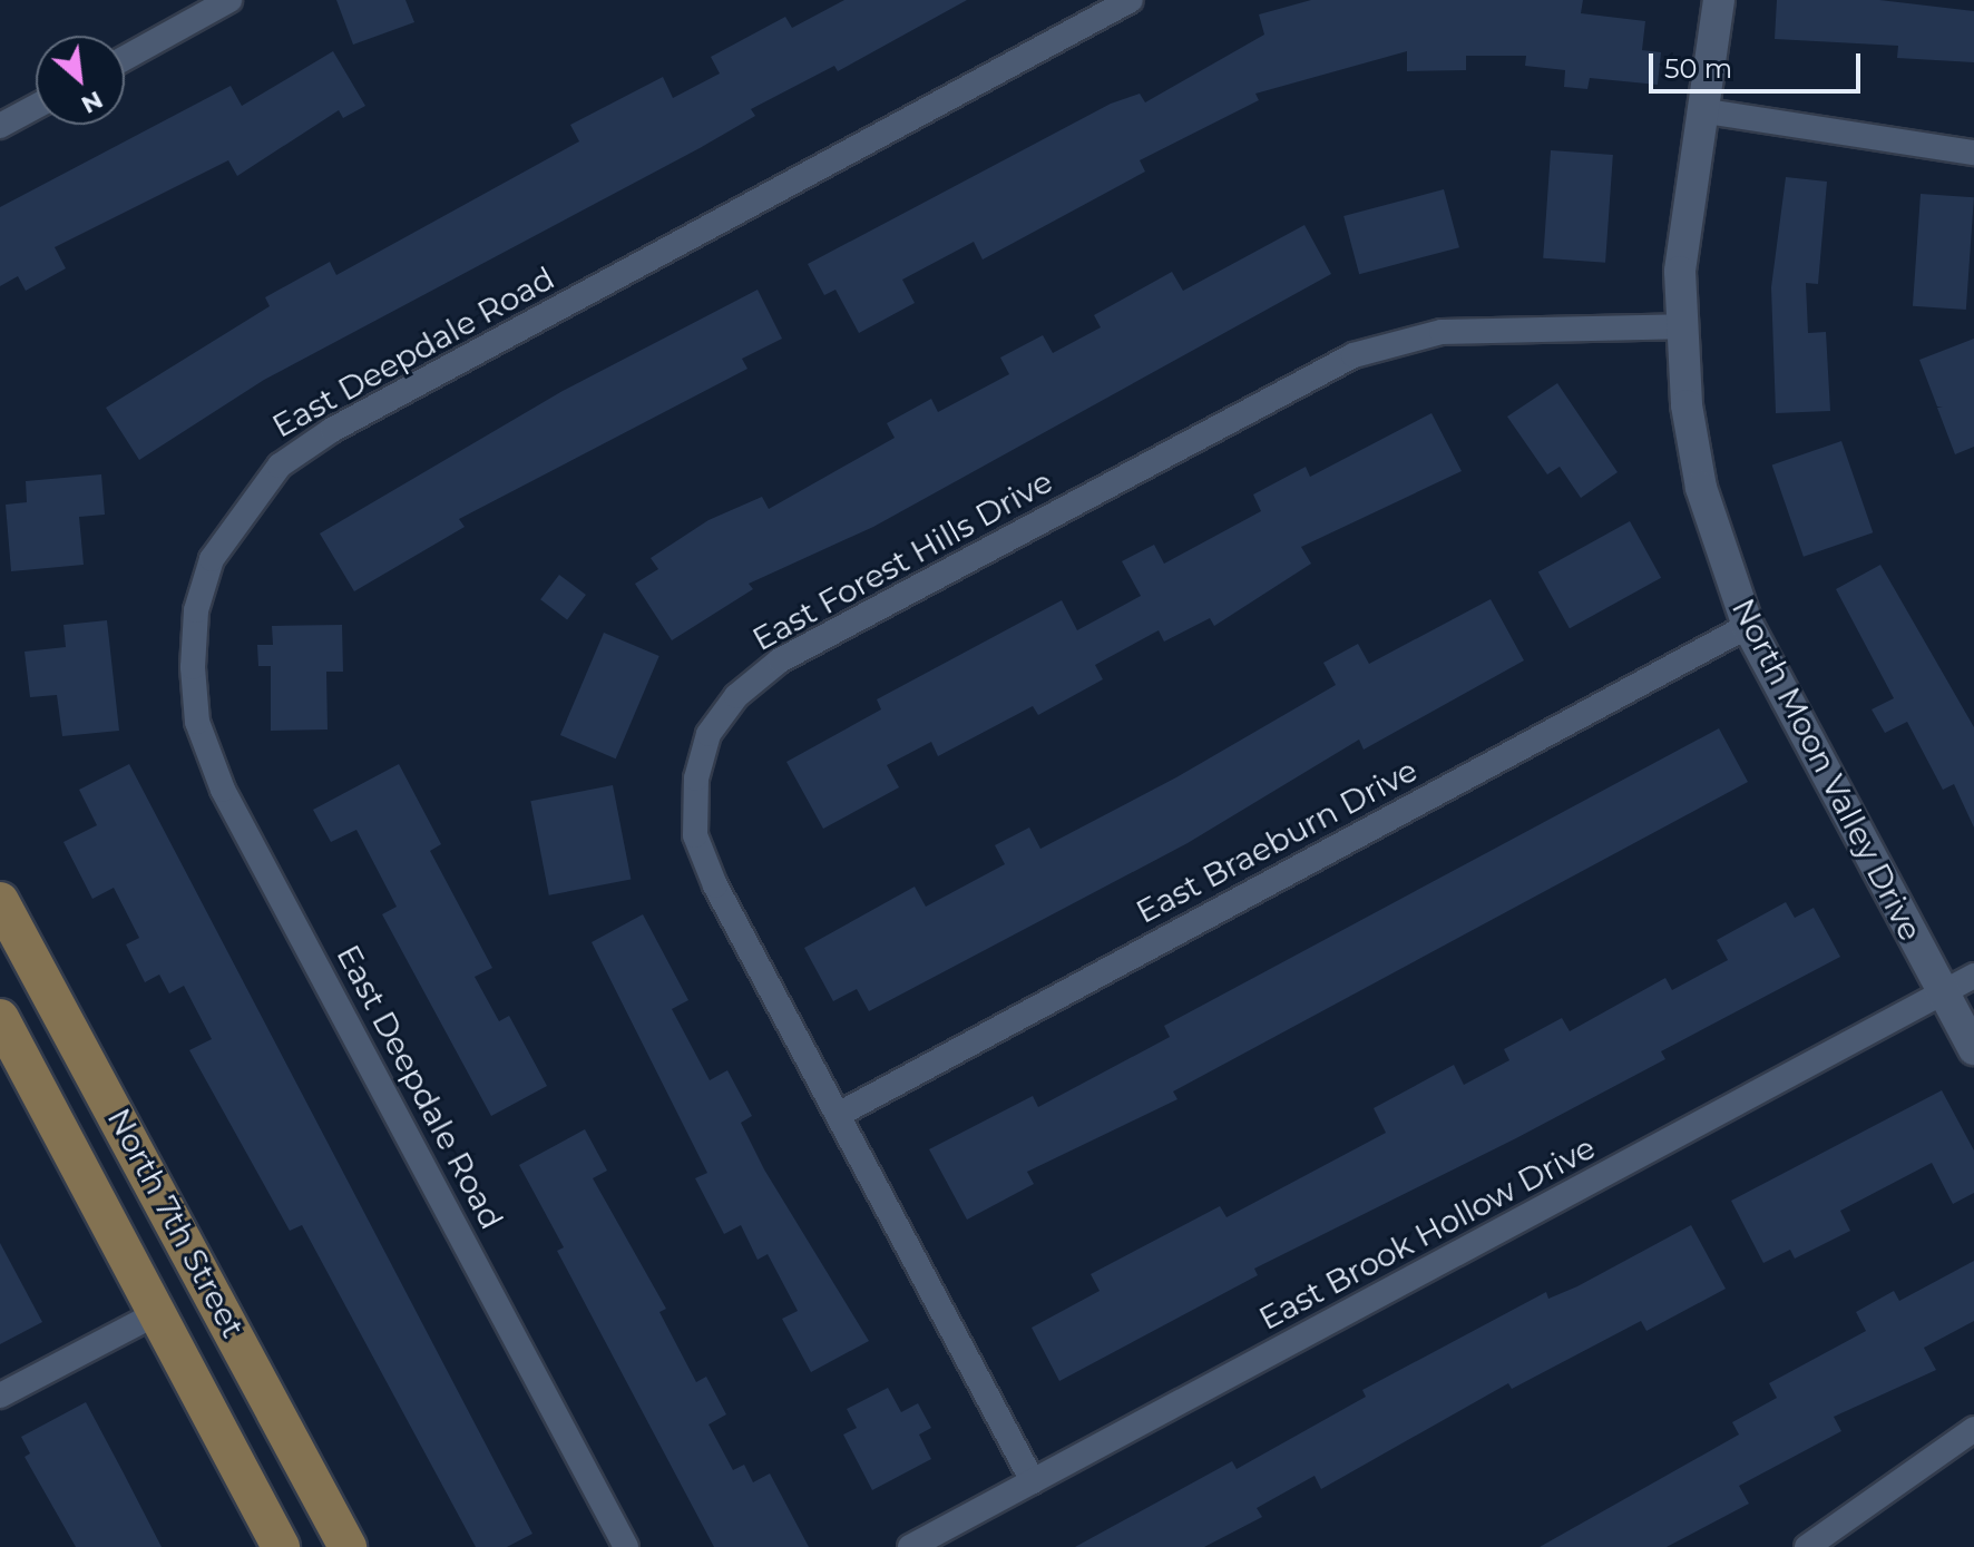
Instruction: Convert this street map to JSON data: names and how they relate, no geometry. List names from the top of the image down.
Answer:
{
  "streets": {
    "main road": ["North 7th Street"],
    "street": [
      "East Deepdale Road",
      "East Forest Hills Drive",
      "North Moon Valley Drive",
      "East Braeburn Drive",
      "East Brook Hollow Drive"
    ]
  },
  "crossings": [
    ["East Forest Hills Drive", "North Moon Valley Drive"],
    ["East Forest Hills Drive", "East Braeburn Drive"],
    ["East Forest Hills Drive", "East Brook Hollow Drive"],
    ["North Moon Valley Drive", "East Braeburn Drive"],
    ["North Moon Valley Drive", "East Brook Hollow Drive"]
  ],
  "scale_bar": "50 m",
  "north": "bottom right"
}
